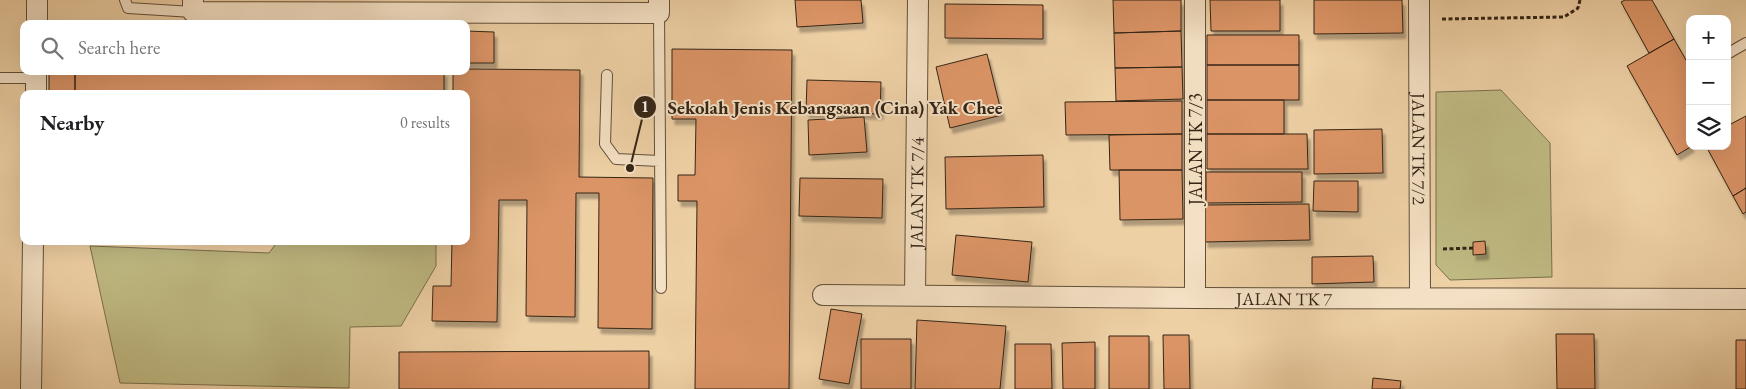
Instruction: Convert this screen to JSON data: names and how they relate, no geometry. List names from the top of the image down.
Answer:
{
  "streets": {
    "street": [
      "JALAN TK 7/3",
      "JALAN TK 7/2",
      "JALAN TK 7/4",
      "JALAN TK 7"
    ]
  },
  "crossings": [
    ["JALAN TK 7/3", "JALAN TK 7"],
    ["JALAN TK 7/2", "JALAN TK 7"],
    ["JALAN TK 7/4", "JALAN TK 7"]
  ],
  "places": ["Sekolah Jenis Kebangsaan (Cina) Yak Chee"],
  "page": {
    "map_buttons": ["+", "−"],
    "search": "Search here",
    "heading": ["Nearby", "0 results"]
  }
}
